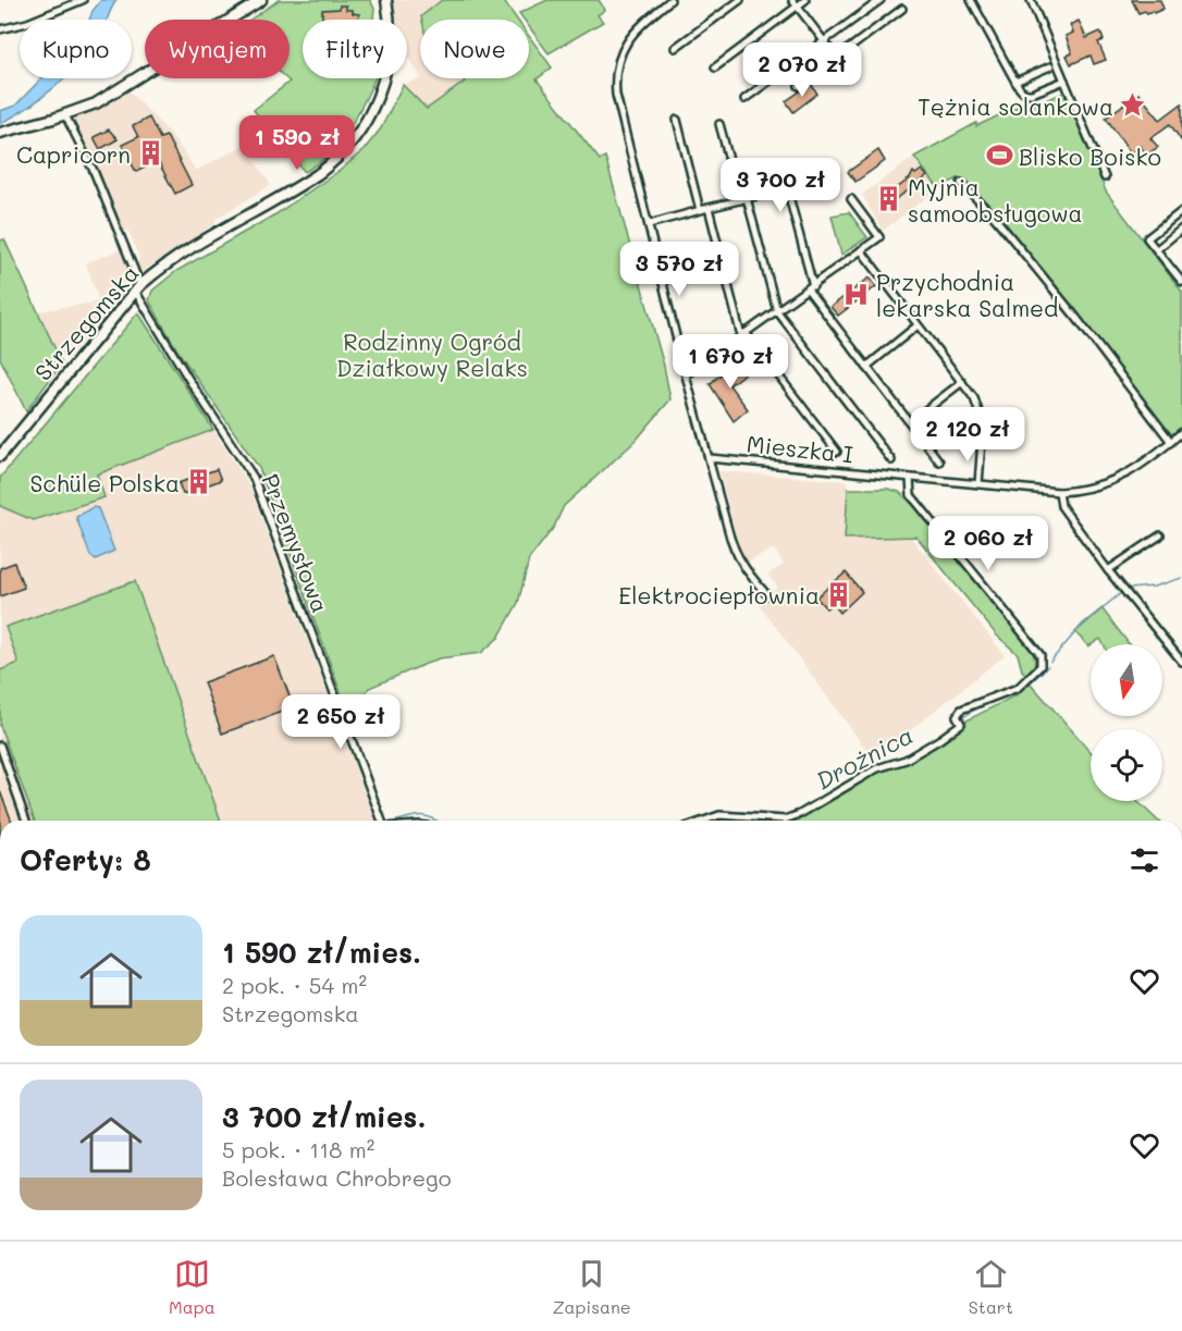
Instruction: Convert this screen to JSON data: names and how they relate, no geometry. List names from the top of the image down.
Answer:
{
  "streets": {
    "main road": ["Strzegomska"],
    "street": ["Mieszka I", "Przemysłowa"]
  },
  "crossings": [
    ["Strzegomska", "Przemysłowa"]
  ],
  "water": ["Drożnica"],
  "parks": ["Rodzinny Ogród Działkowy Relaks"],
  "places": {
    "place": ["Tężnia solankowa"],
    "building": [
      "Capricorn",
      "Myjnia samoobsługowa",
      "Schüle Polska",
      "Elektrociepłownia"
    ],
    "sports": ["Blisko Boisko"],
    "hospital": ["Przychodnia lekarska Salmed"]
  },
  "north": "bottom",
  "page": {
    "chip": [
      "Kupno",
      "Wynajem",
      "Filtry",
      "Nowe"
    ],
    "price": [
      "2 070 zł",
      "1 590 zł",
      "3 700 zł",
      "3 570 zł",
      "1 670 zł",
      "2 120 zł",
      "2 060 zł",
      "2 650 zł"
    ],
    "heading": "Oferty: 8",
    "list": [
      {
        "name": "1 590 zł/mies.",
        "note": "2 pok. · 54 m² · Strzegomska"
      },
      {
        "name": "3 700 zł/mies.",
        "note": "5 pok. · 118 m² · Bolesława Chrobrego"
      }
    ],
    "tabs": ["Mapa", "Zapisane", "Start"]
  }
}
